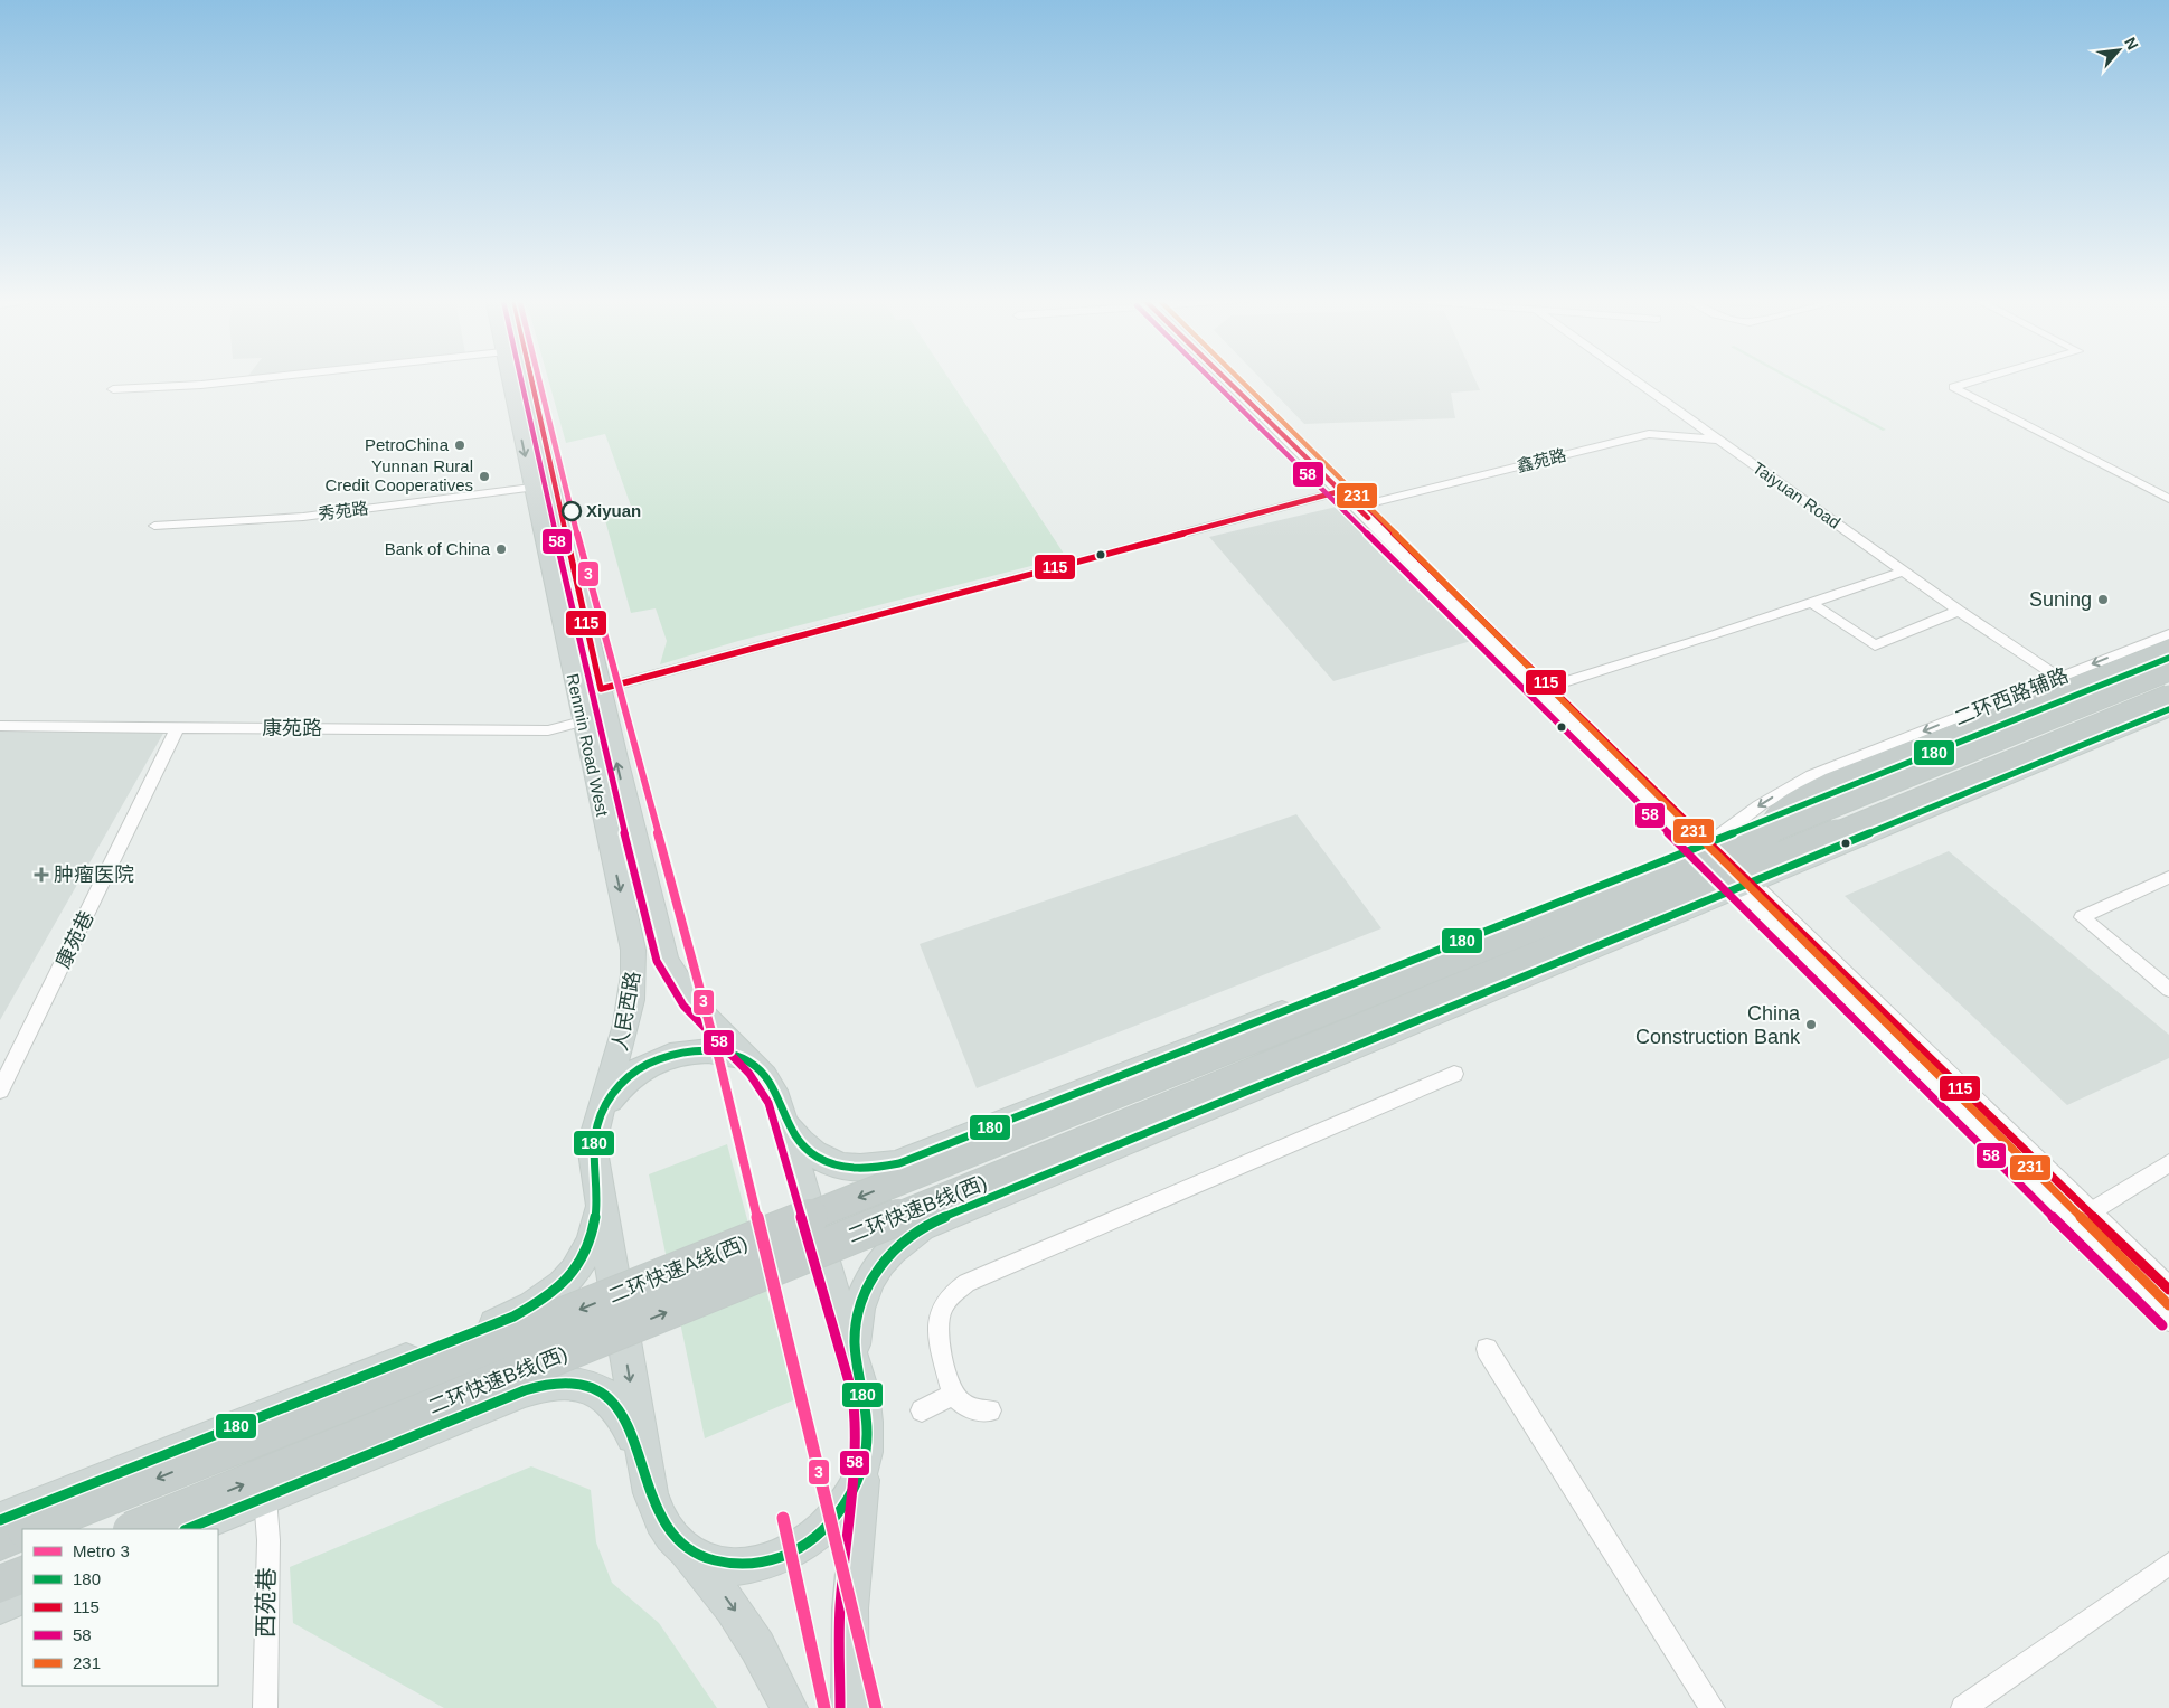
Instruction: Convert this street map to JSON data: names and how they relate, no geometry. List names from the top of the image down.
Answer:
{
  "streets": {
    "highway": ["二环快速B线(西)", "二环快速A线(西)"],
    "main road": ["Renmin Road West", "人民西路"],
    "street": [
      "鑫苑路",
      "Taiyuan Road",
      "秀苑路",
      "二环西路辅路",
      "康苑路",
      "康苑巷",
      "西苑巷"
    ]
  },
  "crossings": [
    ["鑫苑路", "Taiyuan Road"],
    ["Taiyuan Road", "二环西路辅路"],
    ["秀苑路", "Renmin Road West"],
    ["康苑路", "Renmin Road West"],
    ["康苑路", "康苑巷"],
    ["康苑路", "人民西路"],
    ["Renmin Road West", "人民西路"]
  ],
  "one_way": ["二环西路辅路", "二环快速B线(西)", "二环快速A线(西)"],
  "places": {
    "other": [
      "PetroChina",
      "Yunnan Rural Credit Cooperatives",
      "Xiyuan",
      "Bank of China",
      "Suning",
      "China Construction Bank"
    ],
    "health": ["肿瘤医院"]
  },
  "lines": [
    "metro line 3",
    "transit line 115",
    "transit line 58",
    "transit line 231",
    "transit line 180"
  ],
  "legend": [
    "Metro 3",
    "180",
    "115",
    "58",
    "231"
  ],
  "north": "top right"
}
